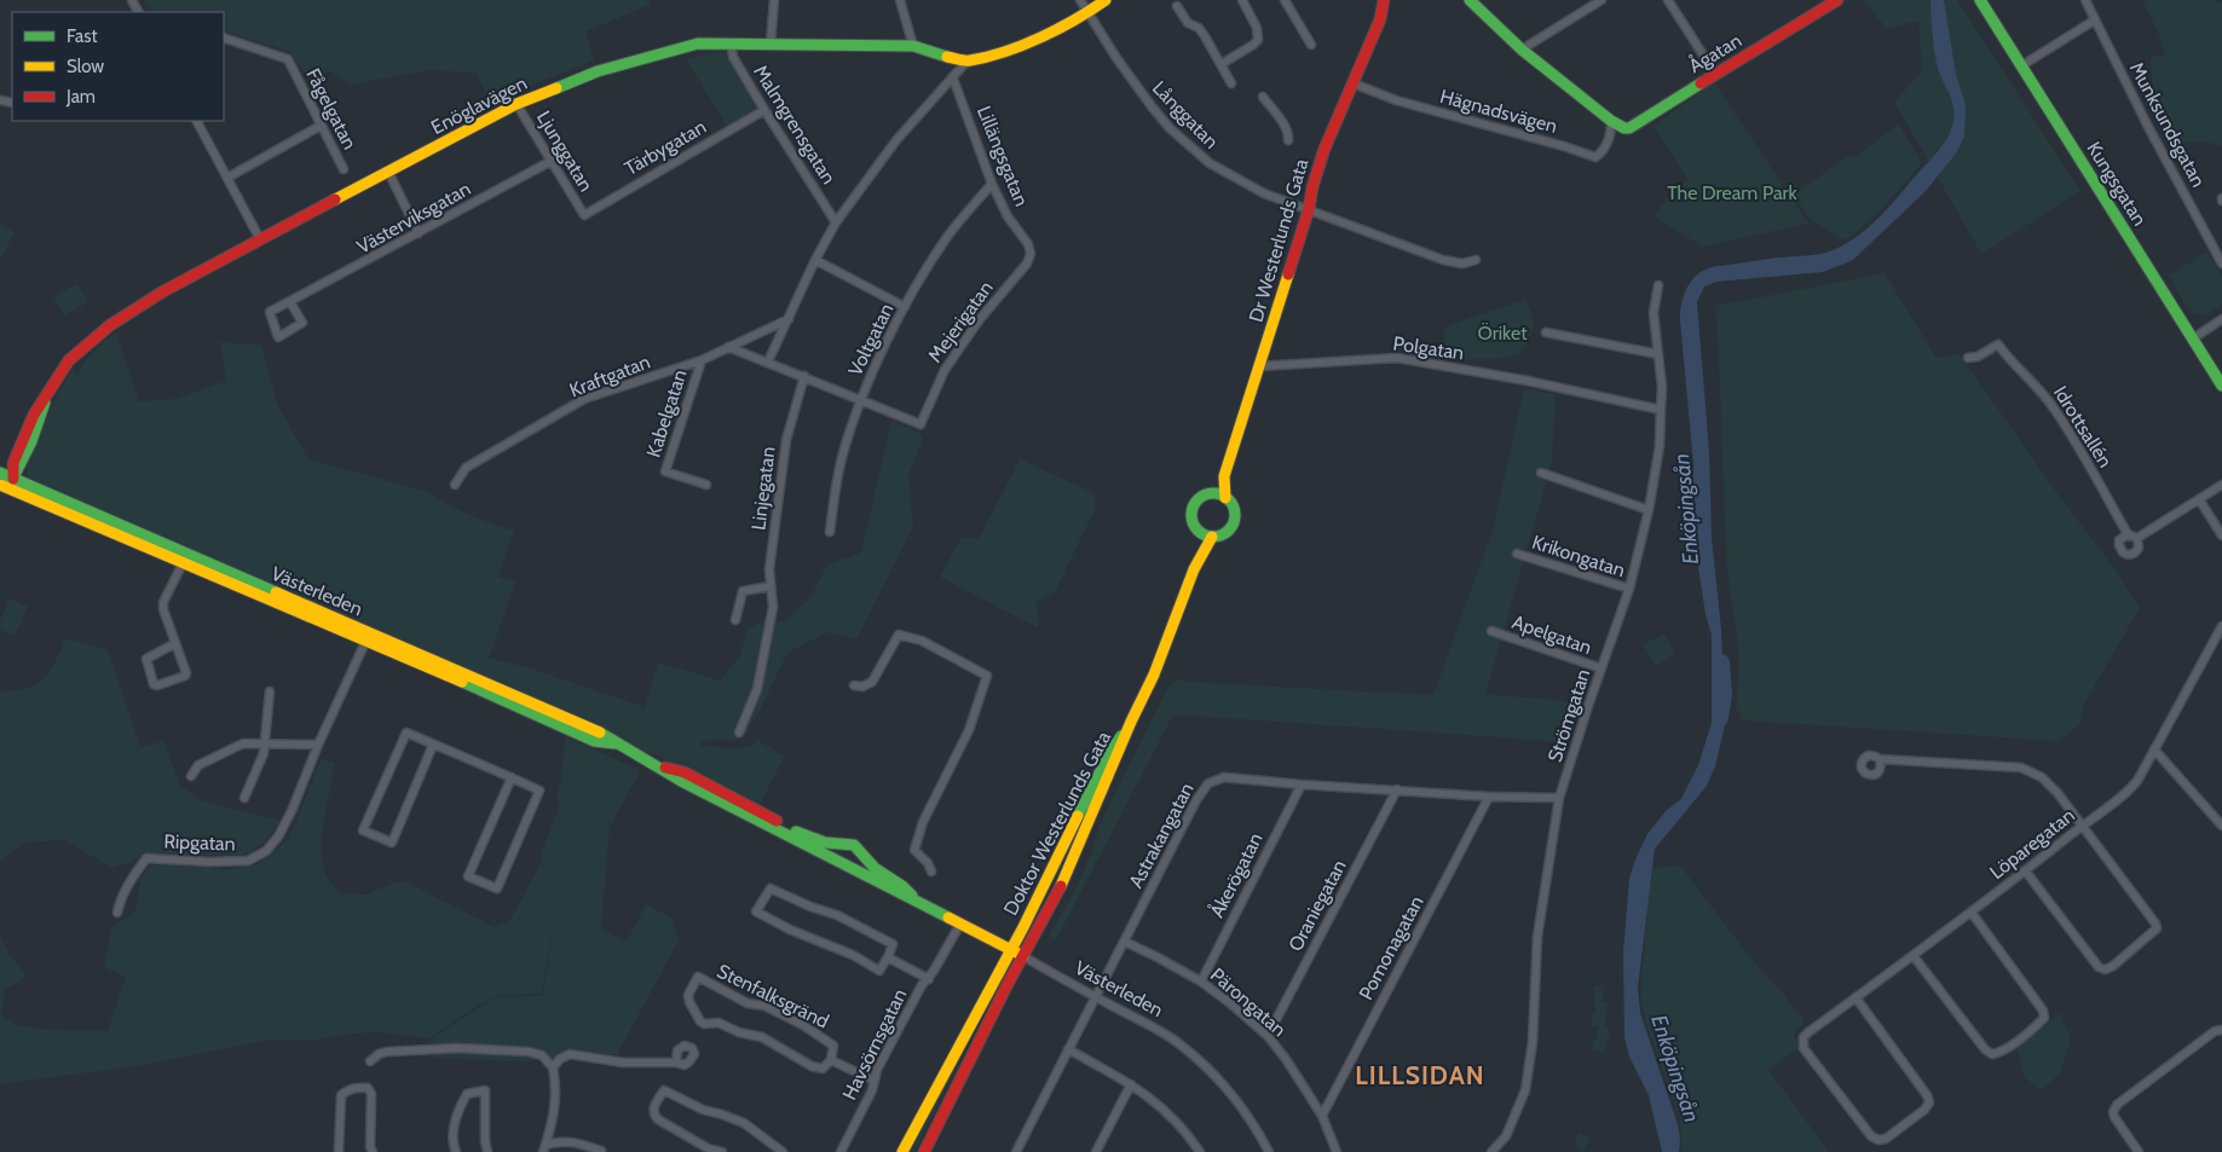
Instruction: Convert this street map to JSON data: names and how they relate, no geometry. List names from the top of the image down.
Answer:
{
  "streets": {
    "street": [
      "Ågatan",
      "Enöglavägen",
      "Fågelgatan",
      "Hägnadsvägen",
      "Långgatan",
      "Malmgrensgatan",
      "Munksundsgatan",
      "Tärbygatan",
      "Ljunggatan",
      "Lillängsgatan",
      "Kungsgatan",
      "Västerviksgatan",
      "Dr Westerlunds Gata",
      "Mejerigatan",
      "Voltgatan",
      "Polgatan",
      "Kraftgatan",
      "Kabelgatan",
      "Idrottsallén",
      "Linjegatan",
      "Krikongatan",
      "Västerleden",
      "Apelgatan",
      "Strömgatan",
      "Doktor Westerlunds Gata",
      "Astrakangatan",
      "Ripgatan",
      "Löparegatan",
      "Åkerögatan",
      "Oraniegatan",
      "Pomonagatan",
      "Stenfalksgränd",
      "Pärongatan",
      "Havsörnsgatan"
    ]
  },
  "crossings": [
    ["Ågatan", "Hägnadsvägen"],
    ["Enöglavägen", "Malmgrensgatan"],
    ["Enöglavägen", "Ljunggatan"],
    ["Enöglavägen", "Västerleden"],
    ["Hägnadsvägen", "Dr Westerlunds Gata"],
    ["Långgatan", "Dr Westerlunds Gata"],
    ["Malmgrensgatan", "Tärbygatan"],
    ["Tärbygatan", "Ljunggatan"],
    ["Ljunggatan", "Västerviksgatan"],
    ["Lillängsgatan", "Mejerigatan"],
    ["Lillängsgatan", "Voltgatan"],
    ["Dr Westerlunds Gata", "Polgatan"],
    ["Dr Westerlunds Gata", "Doktor Westerlunds Gata"],
    ["Mejerigatan", "Voltgatan"],
    ["Polgatan", "Strömgatan"],
    ["Kraftgatan", "Kabelgatan"],
    ["Krikongatan", "Strömgatan"],
    ["Västerleden", "Doktor Westerlunds Gata"],
    ["Västerleden", "Astrakangatan"],
    ["Västerleden", "Ripgatan"],
    ["Västerleden", "Havsörnsgatan"],
    ["Apelgatan", "Strömgatan"],
    ["Strömgatan", "Astrakangatan"],
    ["Astrakangatan", "Åkerögatan"],
    ["Astrakangatan", "Oraniegatan"],
    ["Astrakangatan", "Pomonagatan"],
    ["Astrakangatan", "Pärongatan"],
    ["Åkerögatan", "Pärongatan"],
    ["Oraniegatan", "Pärongatan"],
    ["Pomonagatan", "Pärongatan"],
    ["Stenfalksgränd", "Havsörnsgatan"]
  ],
  "districts": ["LILLSIDAN"],
  "water": ["Enköpingsån"],
  "parks": ["The Dream Park", "Öriket"],
  "legend": ["Fast", "Slow", "Jam"]
}
